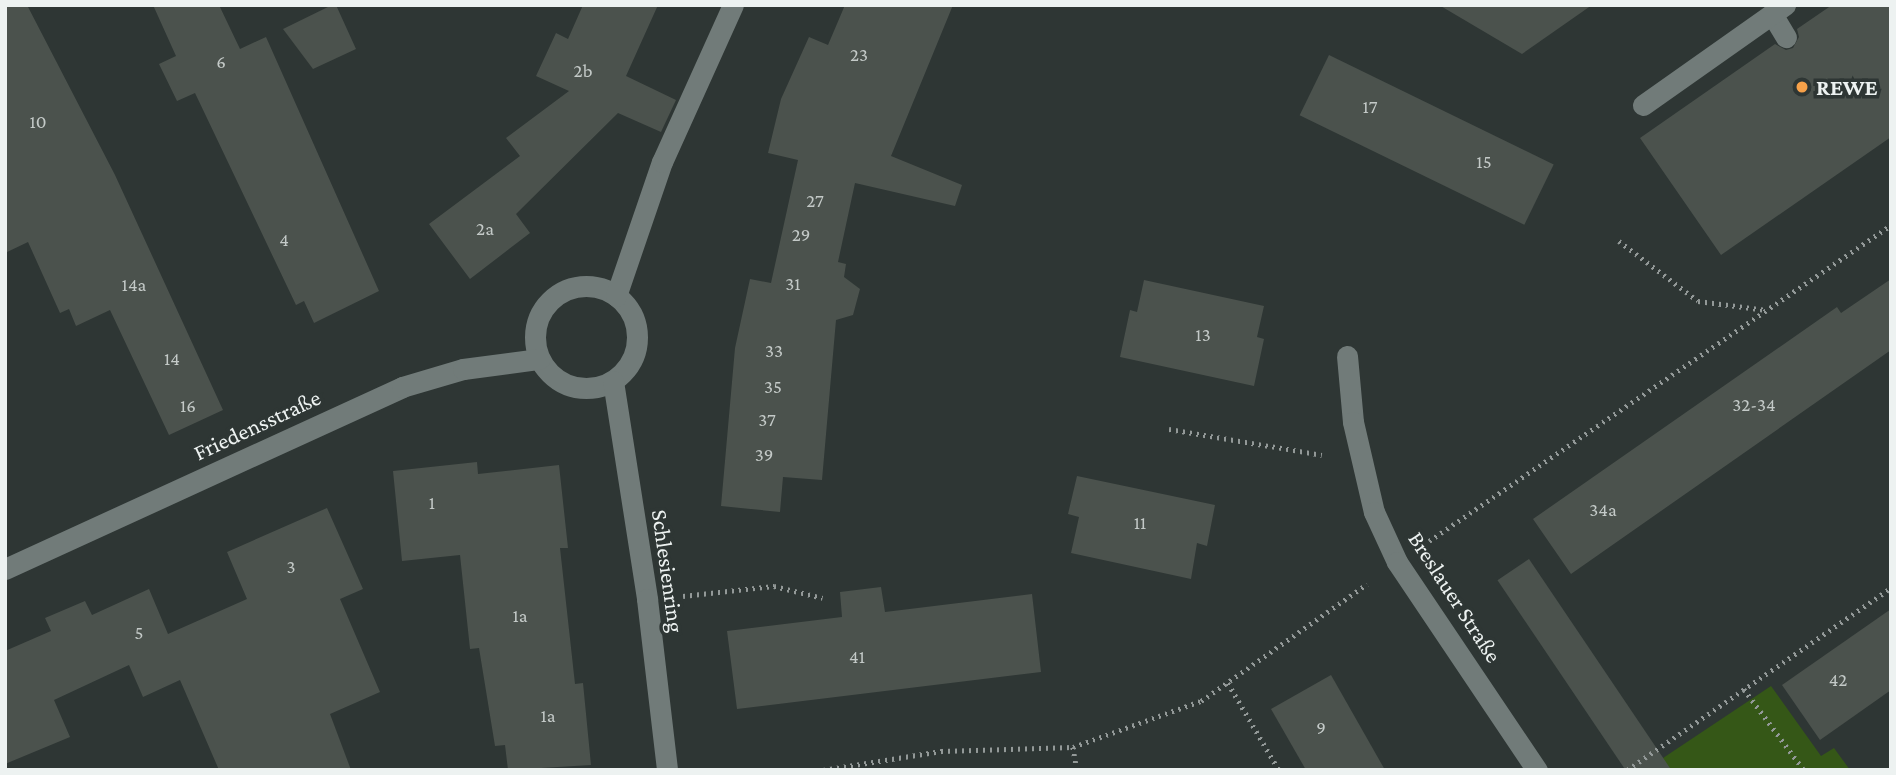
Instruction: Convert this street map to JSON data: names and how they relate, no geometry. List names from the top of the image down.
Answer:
{
  "streets": {
    "street": ["Friedensstraße", "Schlesienring", "Breslauer Straße"]
  },
  "crossings": [
    ["Friedensstraße", "Schlesienring"]
  ],
  "places": ["REWE"],
  "house_numbers": [
    "23",
    "6",
    "2b",
    "17",
    "10",
    "15",
    "27",
    "2a",
    "29",
    "4",
    "31",
    "14a",
    "13",
    "33",
    "14",
    "35",
    "32-34",
    "16",
    "37",
    "39",
    "1",
    "34a",
    "11",
    "3",
    "1a",
    "5",
    "41",
    "42",
    "1a",
    "9"
  ]
}
